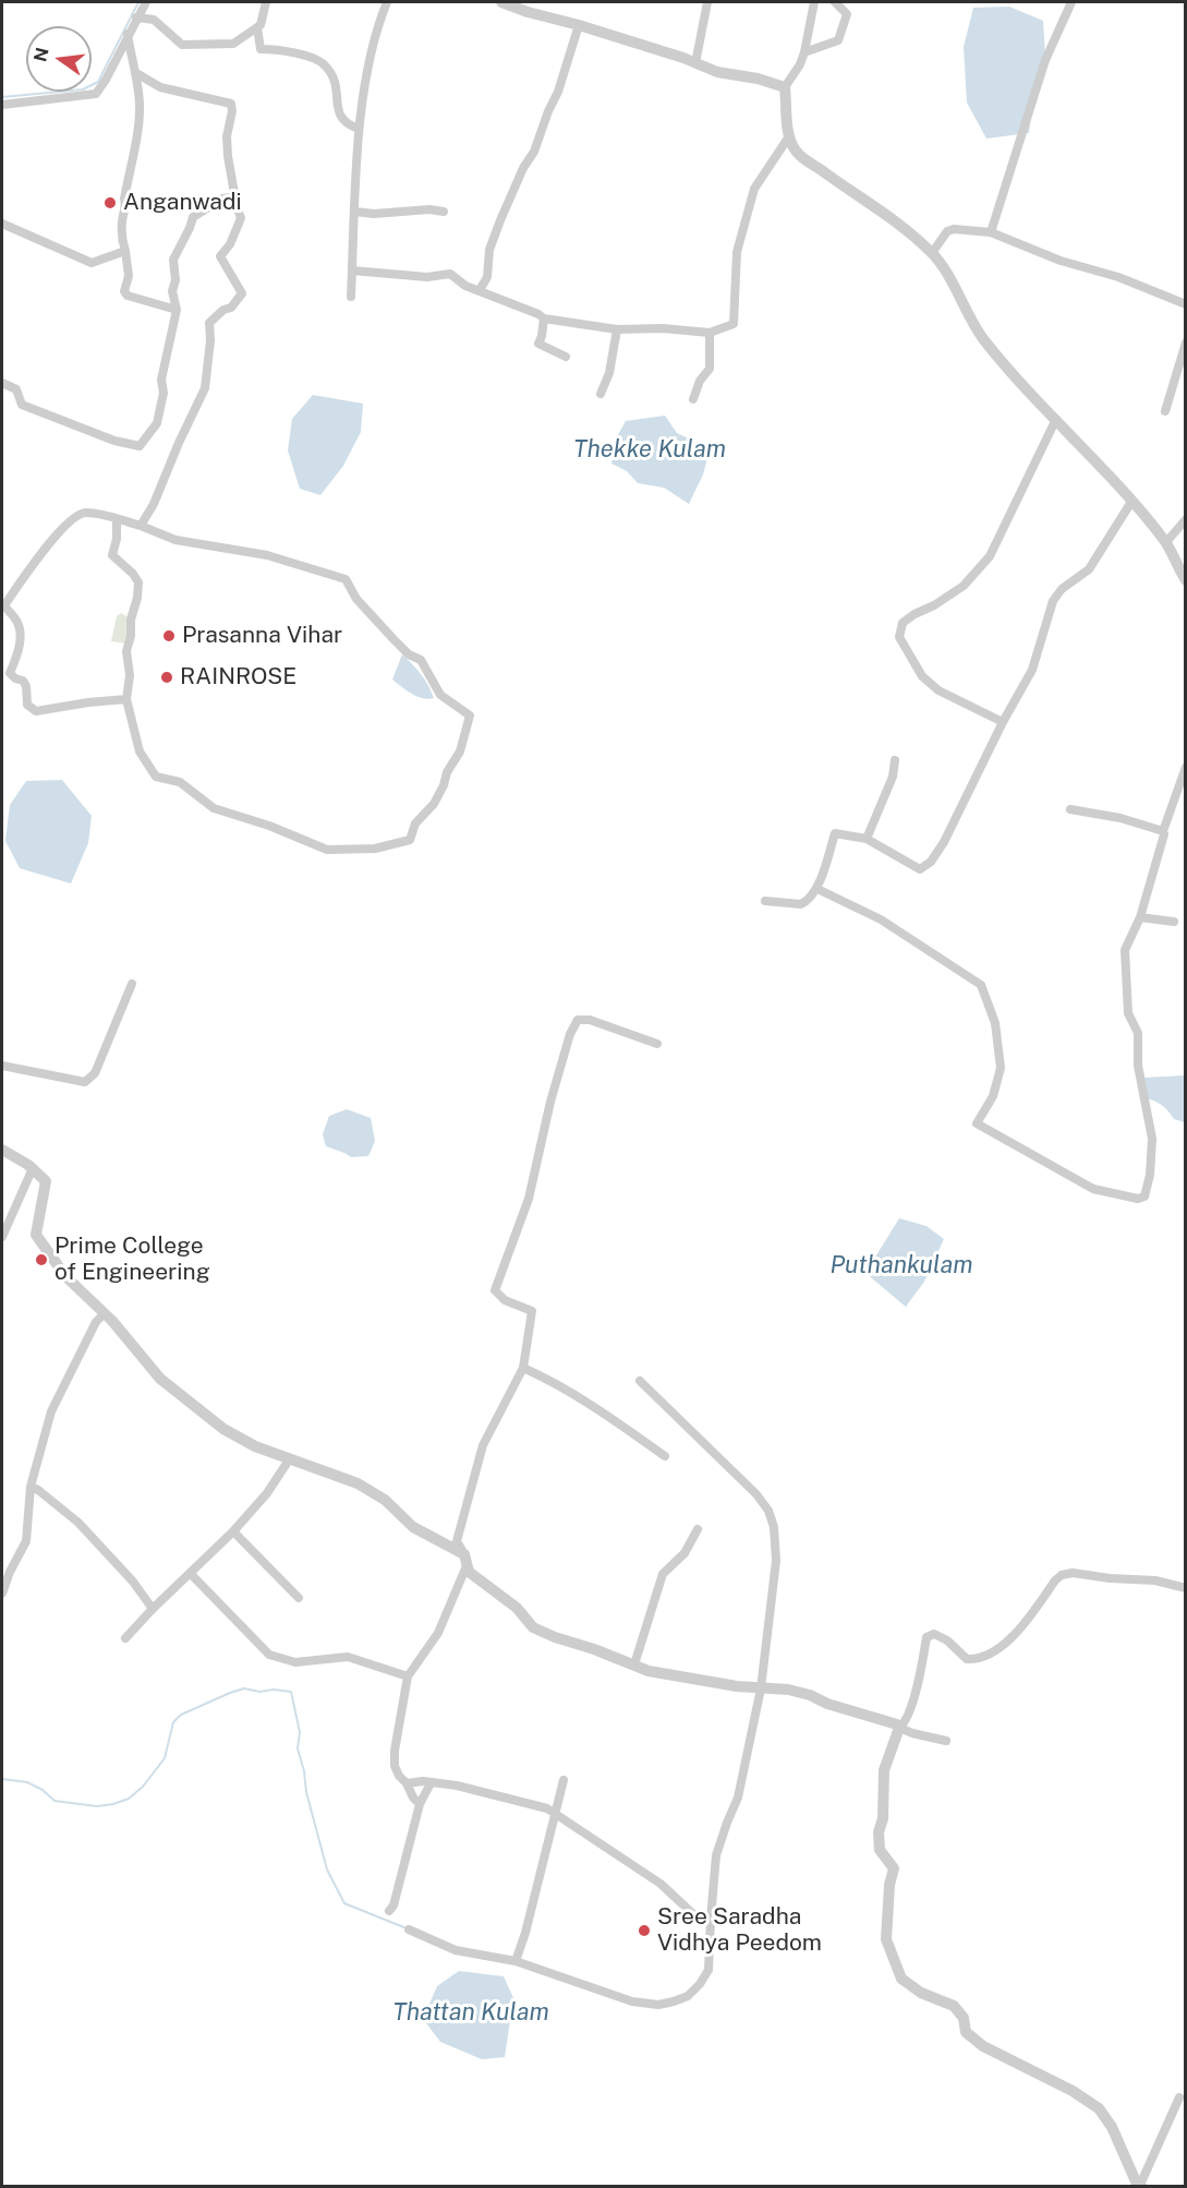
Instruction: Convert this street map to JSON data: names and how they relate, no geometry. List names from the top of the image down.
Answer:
{
  "water": ["Thekke Kulam", "Puthankulam", "Thattan Kulam"],
  "places": [
    "Anganwadi",
    "Prasanna Vihar",
    "RAINROSE",
    "Prime College of Engineering",
    "Sree Saradha Vidhya Peedom"
  ],
  "north": "left"
}
